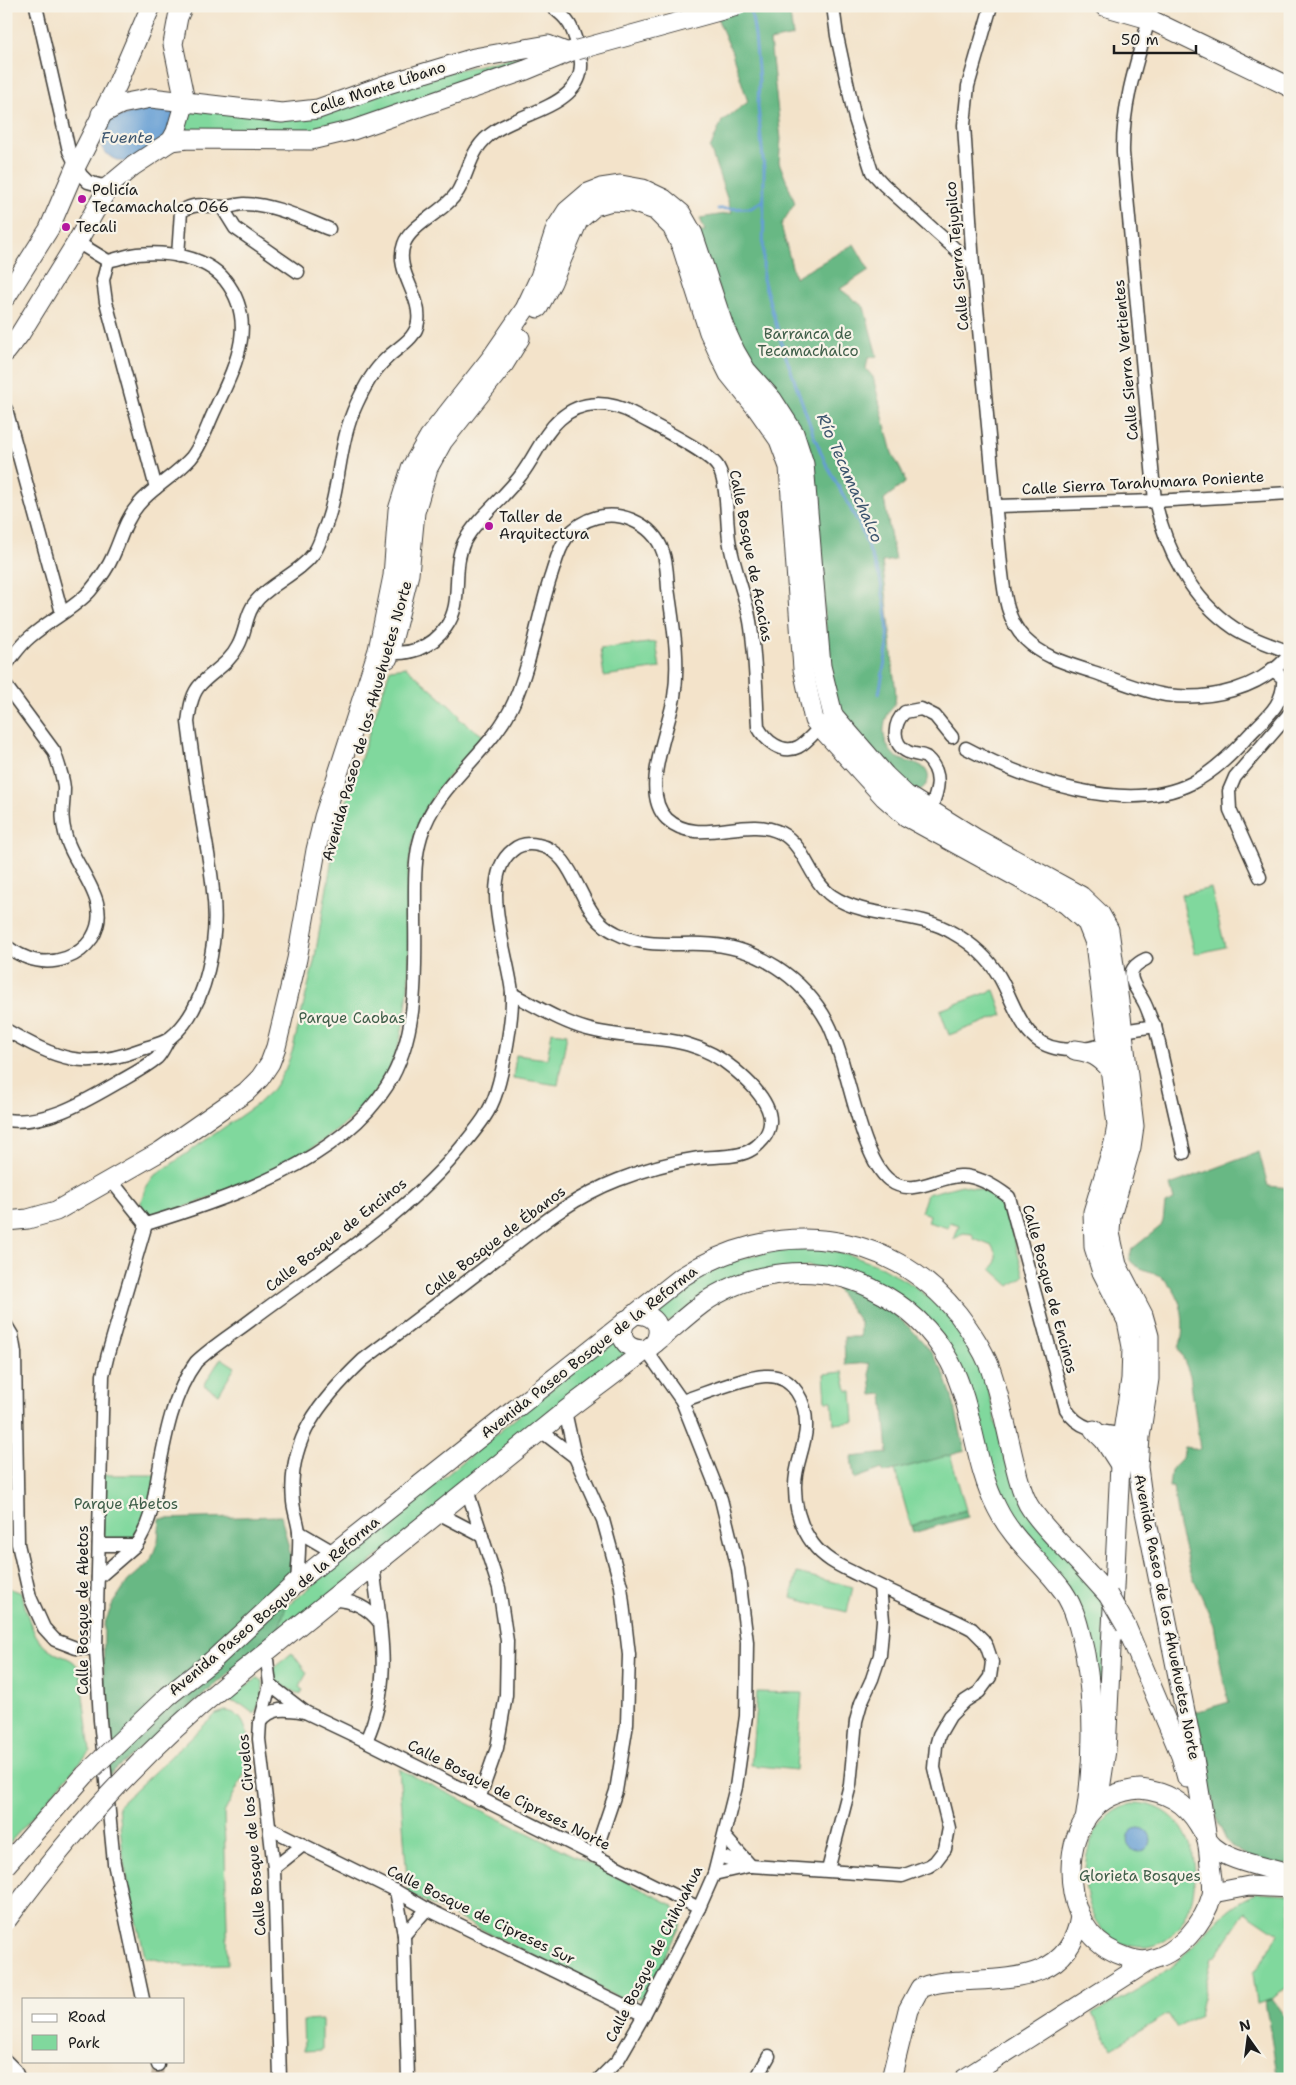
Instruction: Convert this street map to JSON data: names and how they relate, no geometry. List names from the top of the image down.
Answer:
{
  "streets": {
    "main road": ["Calle Monte Líbano", "Avenida Paseo de los Ahuehuetes Norte", "Avenida Paseo Bosque de la Reforma"],
    "street": [
      "Calle Sierra Tejupilco",
      "Calle Sierra Vertientes",
      "Calle Sierra Tarahumara Poniente",
      "Calle Bosque de Acacias",
      "Calle Bosque de Encinos",
      "Calle Bosque de Ébanos",
      "Calle Bosque de Abetos",
      "Calle Bosque de Cipreses Norte",
      "Calle Bosque de los Ciruelos",
      "Calle Bosque de Cipreses Sur",
      "Calle Bosque de Chihuahua"
    ]
  },
  "crossings": [
    ["Calle Sierra Tejupilco", "Calle Sierra Vertientes"],
    ["Calle Sierra Tejupilco", "Calle Sierra Tarahumara Poniente"],
    ["Calle Sierra Vertientes", "Calle Sierra Tarahumara Poniente"],
    ["Calle Bosque de Acacias", "Avenida Paseo de los Ahuehuetes Norte"],
    ["Avenida Paseo de los Ahuehuetes Norte", "Calle Bosque de Encinos"],
    ["Avenida Paseo de los Ahuehuetes Norte", "Avenida Paseo Bosque de la Reforma"],
    ["Calle Bosque de Encinos", "Calle Bosque de Ébanos"],
    ["Calle Bosque de Encinos", "Calle Bosque de Abetos"],
    ["Calle Bosque de Ébanos", "Avenida Paseo Bosque de la Reforma"],
    ["Avenida Paseo Bosque de la Reforma", "Calle Bosque de Cipreses Norte"],
    ["Avenida Paseo Bosque de la Reforma", "Calle Bosque de los Ciruelos"],
    ["Avenida Paseo Bosque de la Reforma", "Calle Bosque de Chihuahua"],
    ["Calle Bosque de Cipreses Norte", "Calle Bosque de los Ciruelos"],
    ["Calle Bosque de Cipreses Norte", "Calle Bosque de Chihuahua"],
    ["Calle Bosque de los Ciruelos", "Calle Bosque de Cipreses Sur"],
    ["Calle Bosque de Cipreses Sur", "Calle Bosque de Chihuahua"]
  ],
  "water": ["Fuente", "Río Tecamachalco"],
  "parks": [
    "Barranca de Tecamachalco",
    "Parque Caobas",
    "Parque Abetos",
    "Glorieta Bosques"
  ],
  "places": ["Policía Tecamachalco 066", "Tecali", "Taller de Arquitectura"],
  "legend": ["Road", "Park"],
  "scale_bar": "50 m",
  "north": "top"
}
